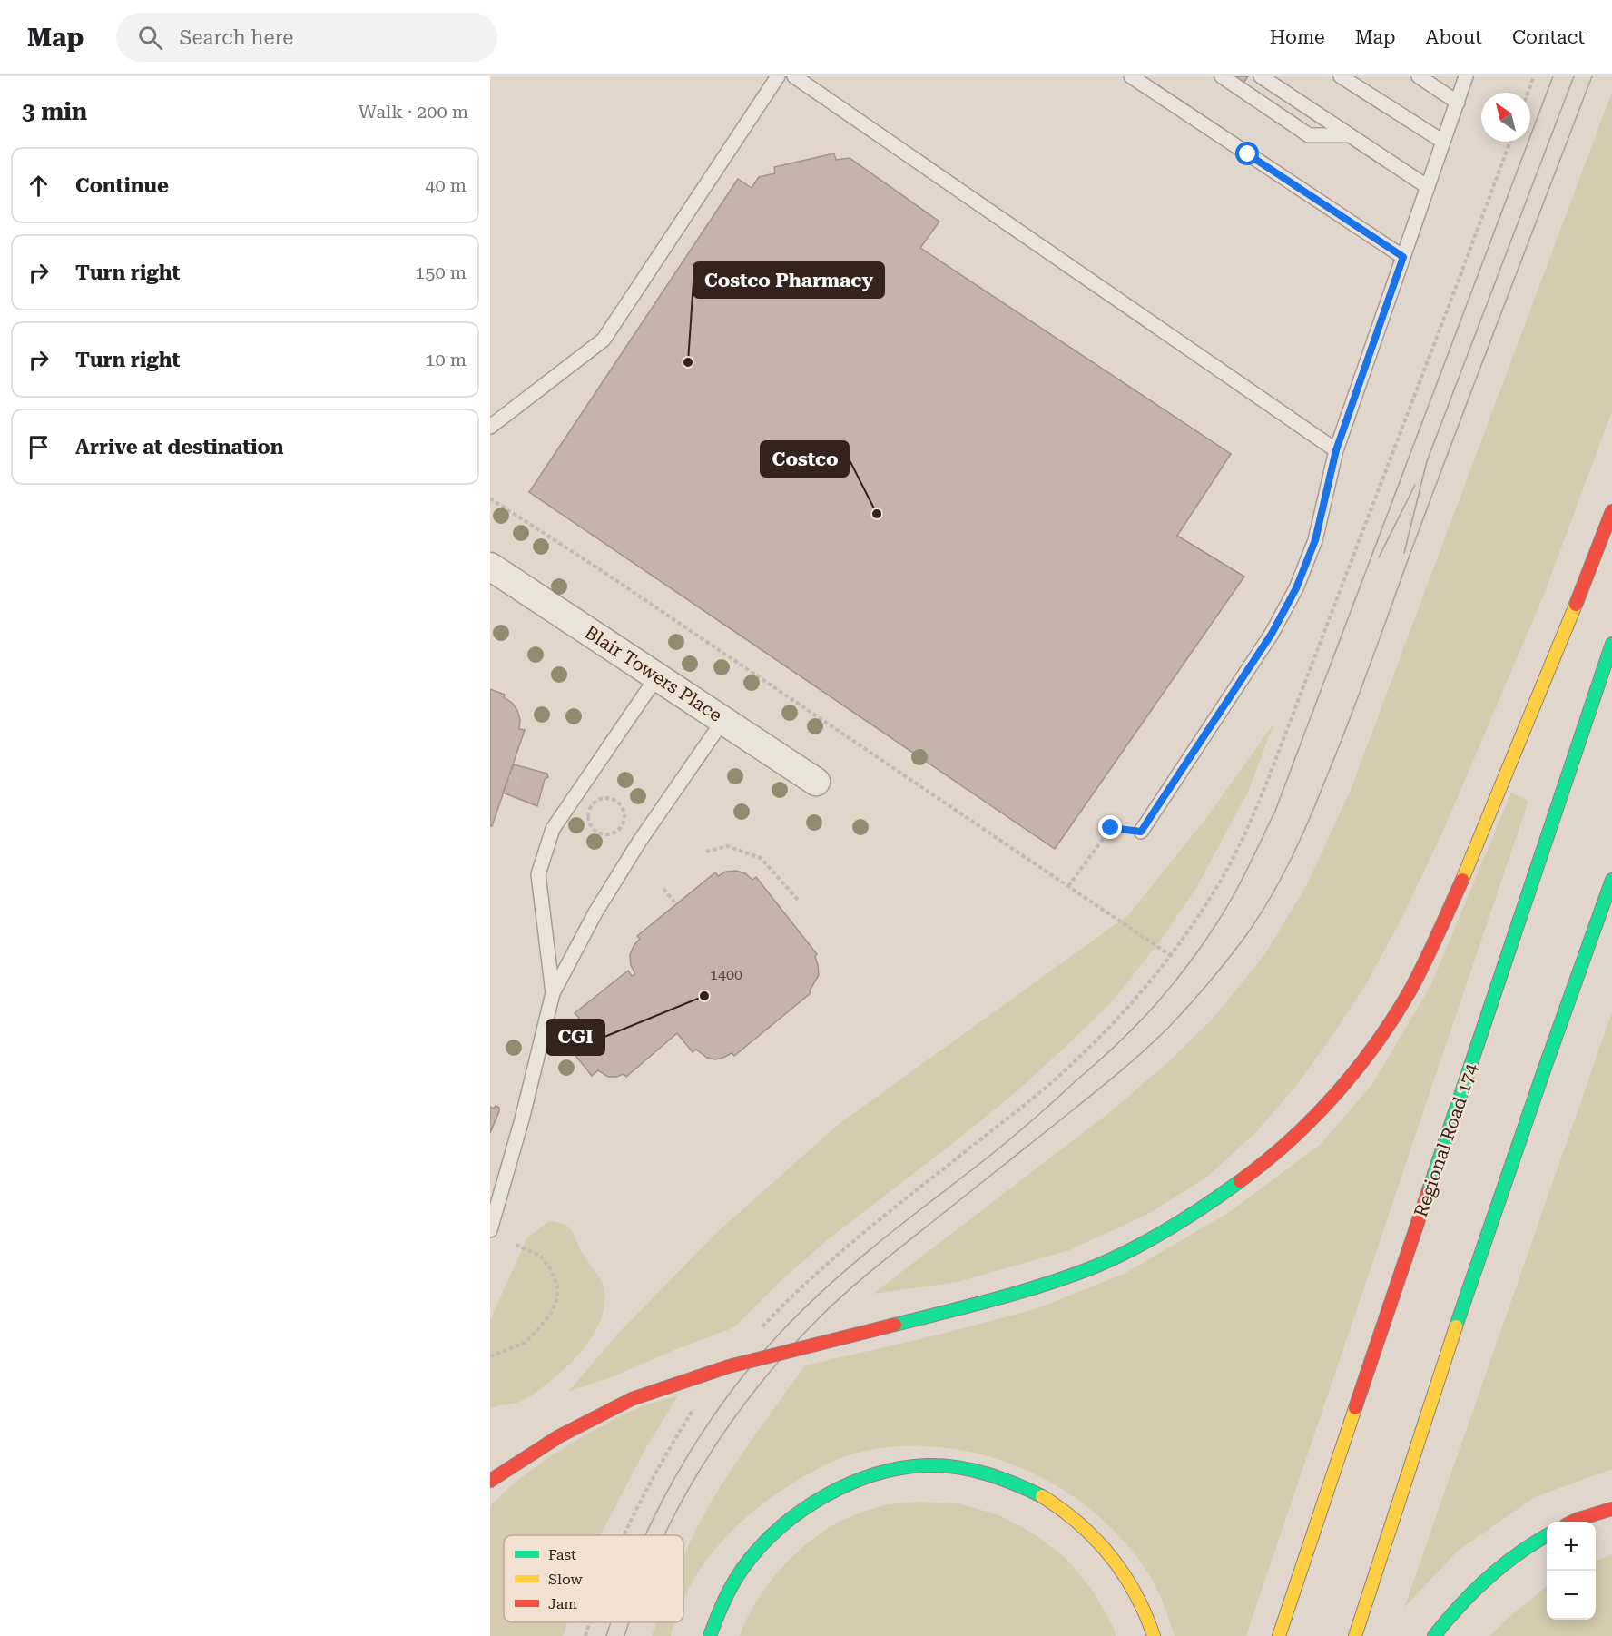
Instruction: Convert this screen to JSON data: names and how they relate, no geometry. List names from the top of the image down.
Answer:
{
  "streets": {
    "highway": ["Regional Road 174"],
    "street": ["Blair Towers Place"]
  },
  "places": ["Costco Pharmacy", "Costco", "CGI"],
  "house_numbers": ["1400"],
  "legend": ["Fast", "Slow", "Jam"],
  "north": "top left",
  "page": {
    "header": "Map",
    "search": "Search here",
    "nav": [
      "Home",
      "Map",
      "About",
      "Contact"
    ],
    "heading": ["3 min", "Walk · 200 m"],
    "list": [
      ["Continue", "40 m"],
      ["Turn right", "150 m"],
      ["Turn right", "10 m"],
      "Arrive at destination"
    ],
    "map_buttons": ["+", "−"]
  }
}
